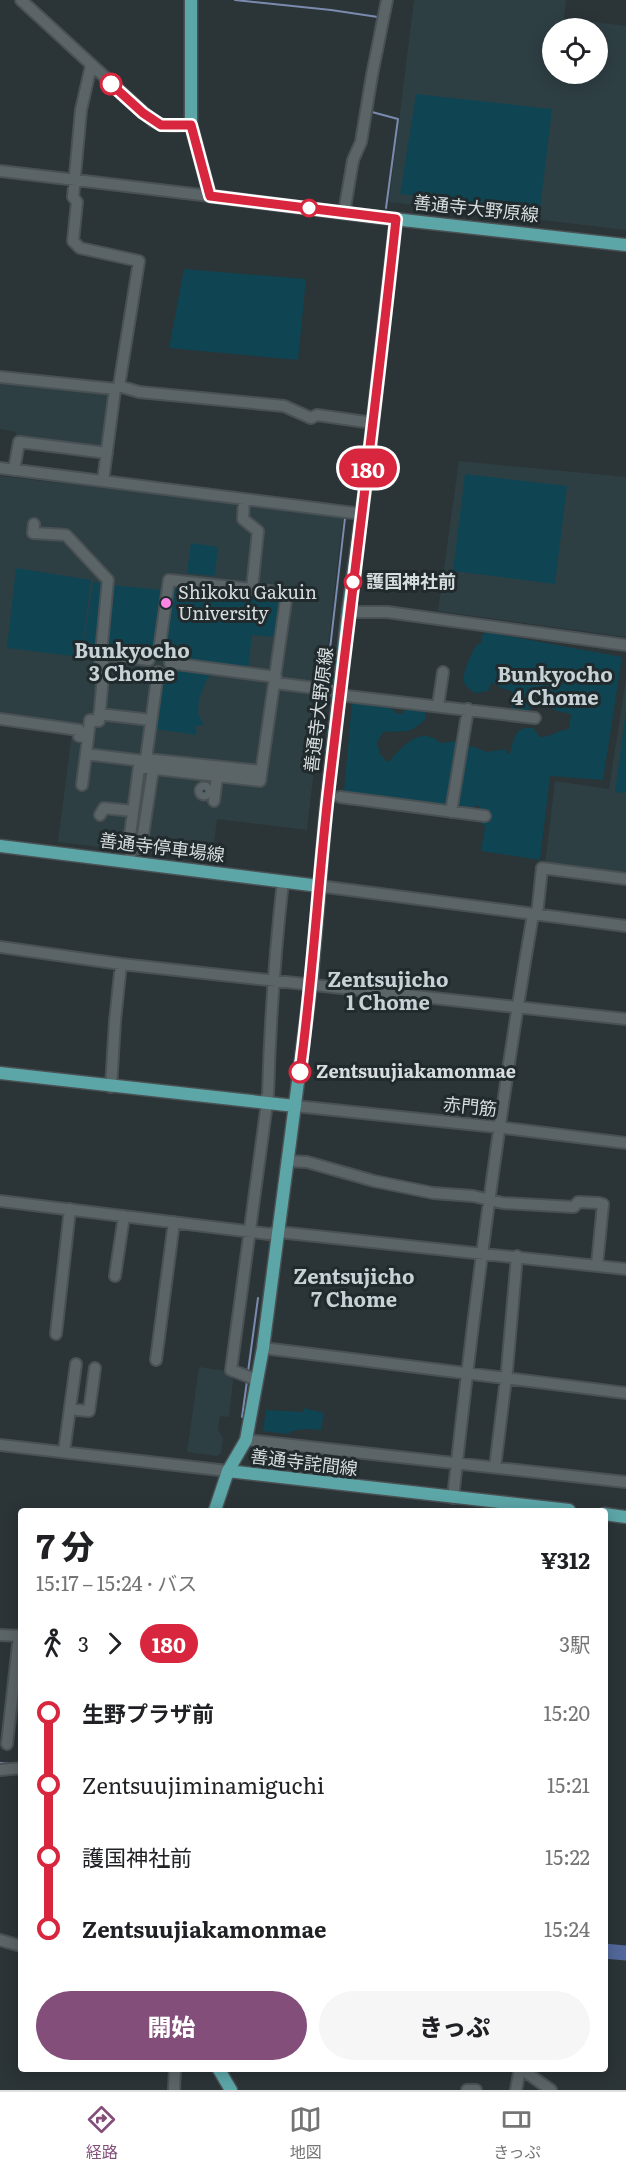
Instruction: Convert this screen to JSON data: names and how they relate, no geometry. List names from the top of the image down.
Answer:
{
  "streets": {
    "main road": ["善通寺大野原線", "善通寺停車場線", "善通寺詫間線"],
    "street": ["赤門筋"]
  },
  "crossings": [
    ["善通寺大野原線", "善通寺停車場線"],
    ["善通寺大野原線", "赤門筋"],
    ["善通寺大野原線", "善通寺詫間線"],
    ["赤門筋", "善通寺詫間線"]
  ],
  "districts": [
    "Bunkyocho 3 Chome",
    "Bunkyocho 4 Chome",
    "Zentsujicho 1 Chome",
    "Zentsujicho 7 Chome"
  ],
  "places": ["護国神社前", "Shikoku Gakuin University", "Zentsuujiakamonmae"],
  "lines": ["bus line 180"],
  "page": {
    "on_map": "180",
    "heading": ["7 分", "15:17 – 15:24 · バス", "¥312"],
    "legs": ["3", "180", "3駅"],
    "list": [
      {
        "name": "生野プラザ前",
        "value": "15:20"
      },
      {
        "name": "Zentsuujiminamiguchi",
        "value": "15:21"
      },
      {
        "name": "護国神社前",
        "value": "15:22"
      },
      {
        "name": "Zentsuujiakamonmae",
        "value": "15:24"
      }
    ],
    "buttons": ["開始", "きっぷ"],
    "tabs": ["経路", "地図", "きっぷ"]
  }
}
